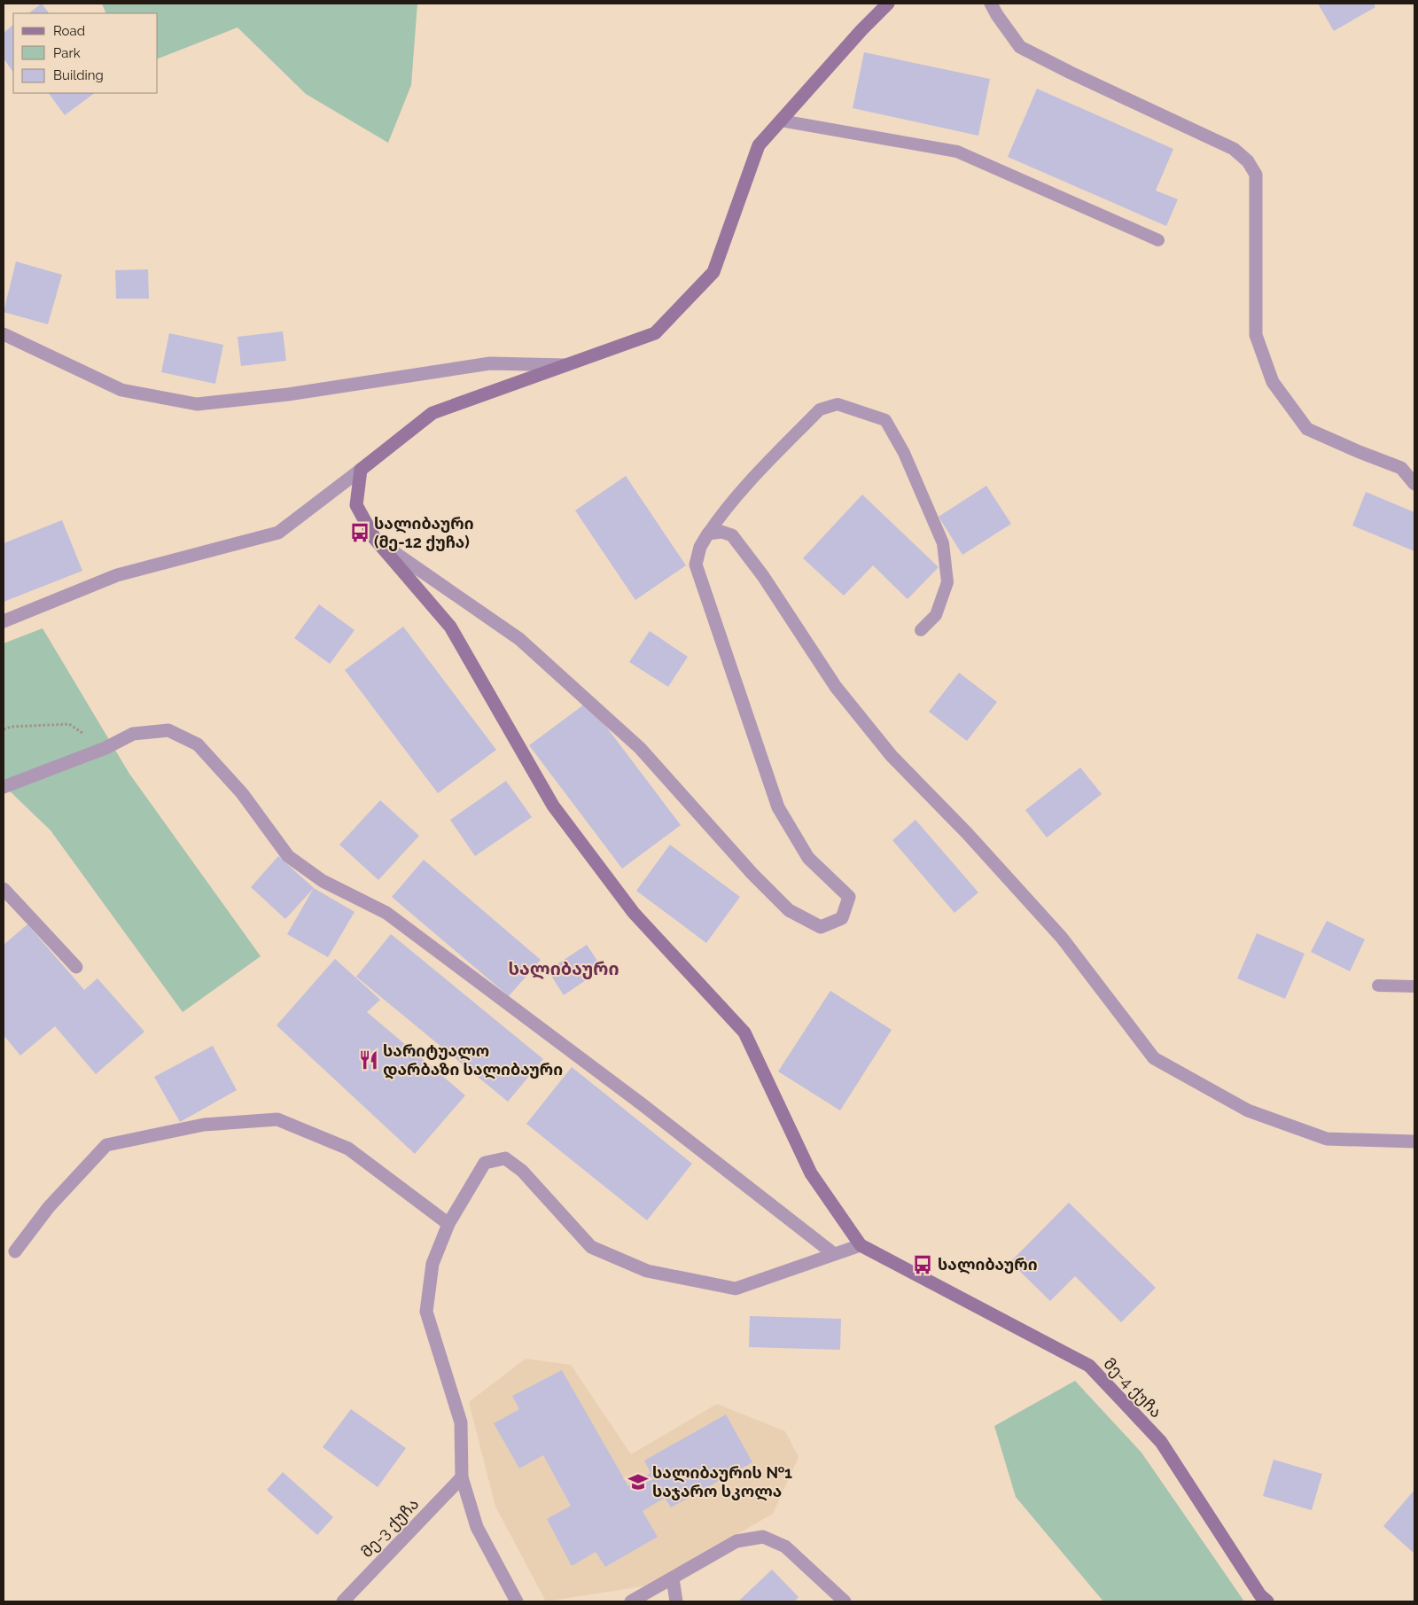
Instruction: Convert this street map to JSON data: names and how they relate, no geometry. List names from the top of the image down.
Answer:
{
  "streets": {
    "street": ["მე-4 ქუჩა", "მე-3 ქუჩა"]
  },
  "districts": ["სალიბაური"],
  "places": {
    "bus stop": ["სალიბაური (მე-12 ქუჩა)", "სალიბაური"],
    "restaurant": ["სარიტუალო დარბაზი სალიბაური"],
    "school or university": ["სალიბაურის №1 საჯარო სკოლა"]
  },
  "legend": ["Road", "Park", "Building"]
}
